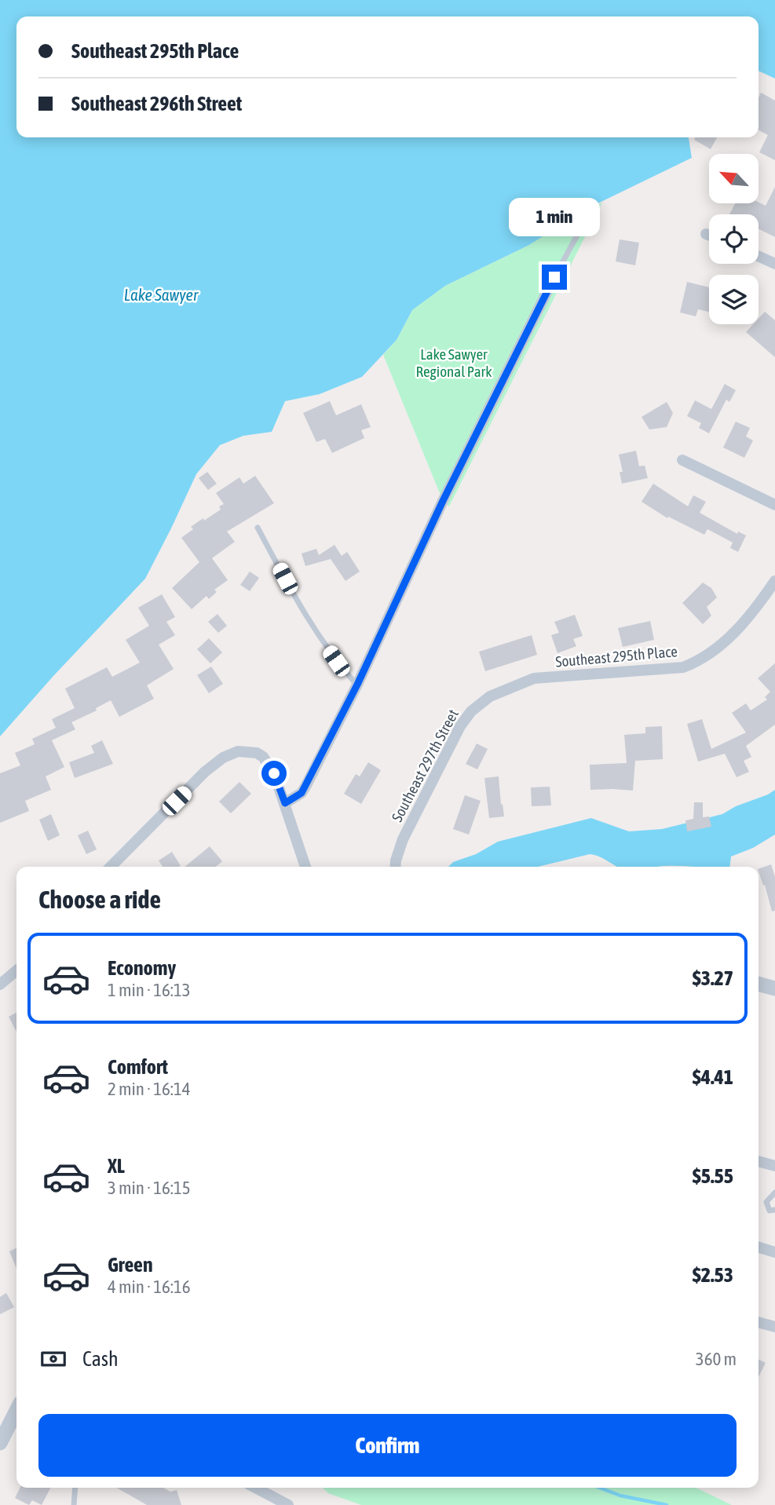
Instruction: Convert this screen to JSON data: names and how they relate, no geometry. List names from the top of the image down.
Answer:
{
  "streets": {
    "street": ["Southeast 295th Place", "Southeast 297th Street"]
  },
  "crossings": [
    ["Southeast 295th Place", "Southeast 297th Street"]
  ],
  "water": ["Lake Sawyer"],
  "parks": ["Lake Sawyer Regional Park"],
  "north": "top left",
  "page": {
    "banner": ["Southeast 295th Place", "Southeast 296th Street"],
    "bubble": "1 min",
    "heading": "Choose a ride",
    "list": [
      {
        "name": "Economy",
        "note": "1 min · 16:13",
        "value": "$3.27"
      },
      {
        "name": "Comfort",
        "note": "2 min · 16:14",
        "value": "$4.41"
      },
      {
        "name": "XL",
        "note": "3 min · 16:15",
        "value": "$5.55"
      },
      {
        "name": "Green",
        "note": "4 min · 16:16",
        "value": "$2.53"
      }
    ],
    "pay": ["Cash", "360 m"],
    "buttons": "Confirm"
  }
}
